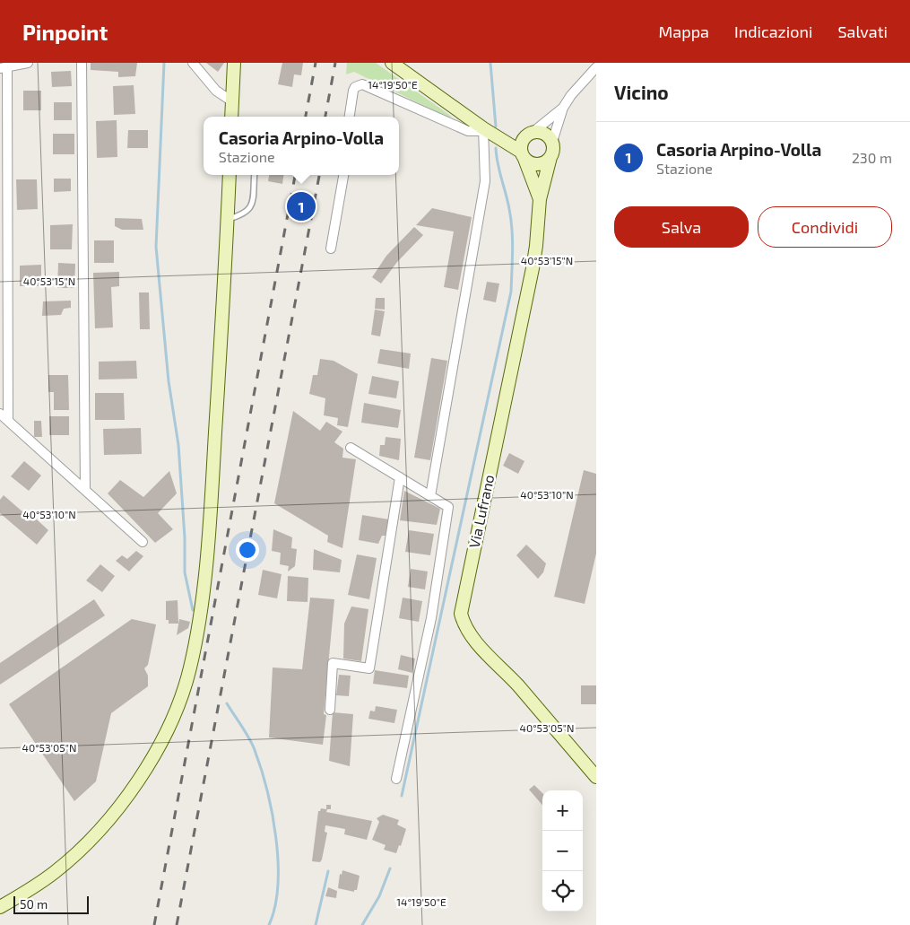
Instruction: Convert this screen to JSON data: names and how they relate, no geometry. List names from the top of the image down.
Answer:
{
  "streets": {
    "street": ["Via Lufrano"]
  },
  "scale_bar": "50 m",
  "page": {
    "header": "Pinpoint",
    "nav": ["Mappa", "Indicazioni", "Salvati"],
    "heading": "Vicino",
    "popup": ["Casoria Arpino-Volla", "Stazione"],
    "list": [
      {
        "mark": "1",
        "name": "Casoria Arpino-Volla",
        "note": "Stazione",
        "value": "230 m"
      }
    ],
    "pins": "1",
    "buttons": ["Salva", "Condividi"],
    "map_buttons": ["+", "−"],
    "scale": "50 m"
  },
  "coordinates": [
    "14°19'50\"E",
    "40°53'15\"N",
    "40°53'10\"N",
    "40°53'05\"N"
  ]
}
